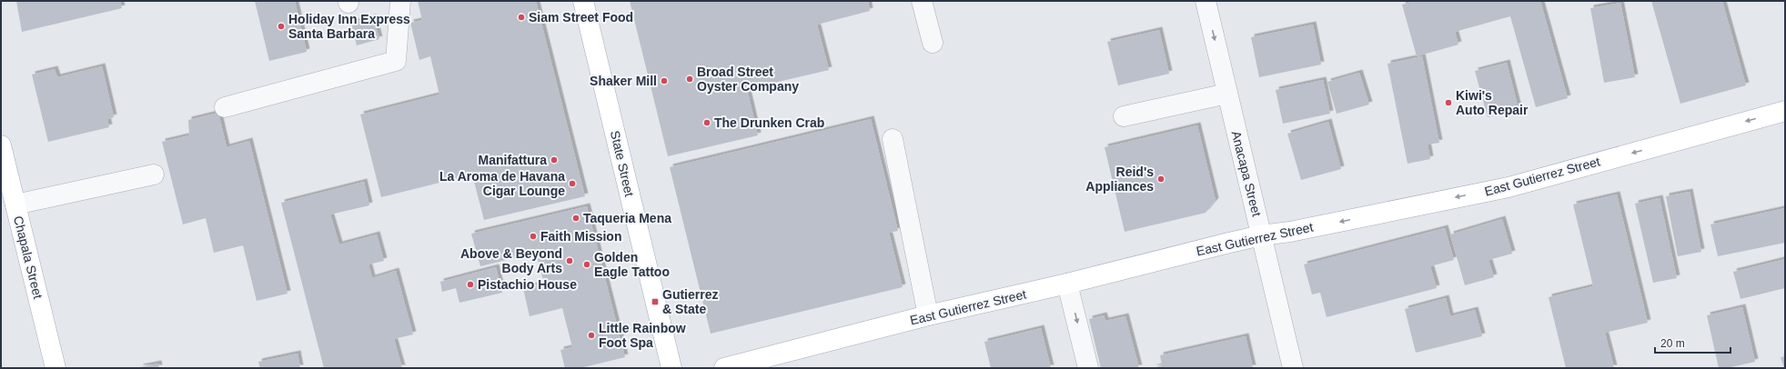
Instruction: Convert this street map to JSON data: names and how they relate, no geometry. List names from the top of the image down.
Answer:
{
  "streets": {
    "main road": ["State Street", "East Gutierrez Street", "Chapala Street"],
    "street": ["Anacapa Street"]
  },
  "crossings": [
    ["Anacapa Street", "East Gutierrez Street"]
  ],
  "one_way": ["East Gutierrez Street"],
  "places": {
    "other": [
      "Siam Street Food",
      "Holiday Inn Express Santa Barbara",
      "Broad Street Oyster Company",
      "Shaker Mill",
      "Kiwi's Auto Repair",
      "The Drunken Crab",
      "Manifattura",
      "Reid's Appliances",
      "La Aroma de Havana Cigar Lounge",
      "Taqueria Mena",
      "Faith Mission",
      "Above & Beyond Body Arts",
      "Golden Eagle Tattoo",
      "Pistachio House",
      "Little Rainbow Foot Spa"
    ],
    "transit": ["Gutierrez & State"]
  },
  "scale_bar": "20 m"
}
